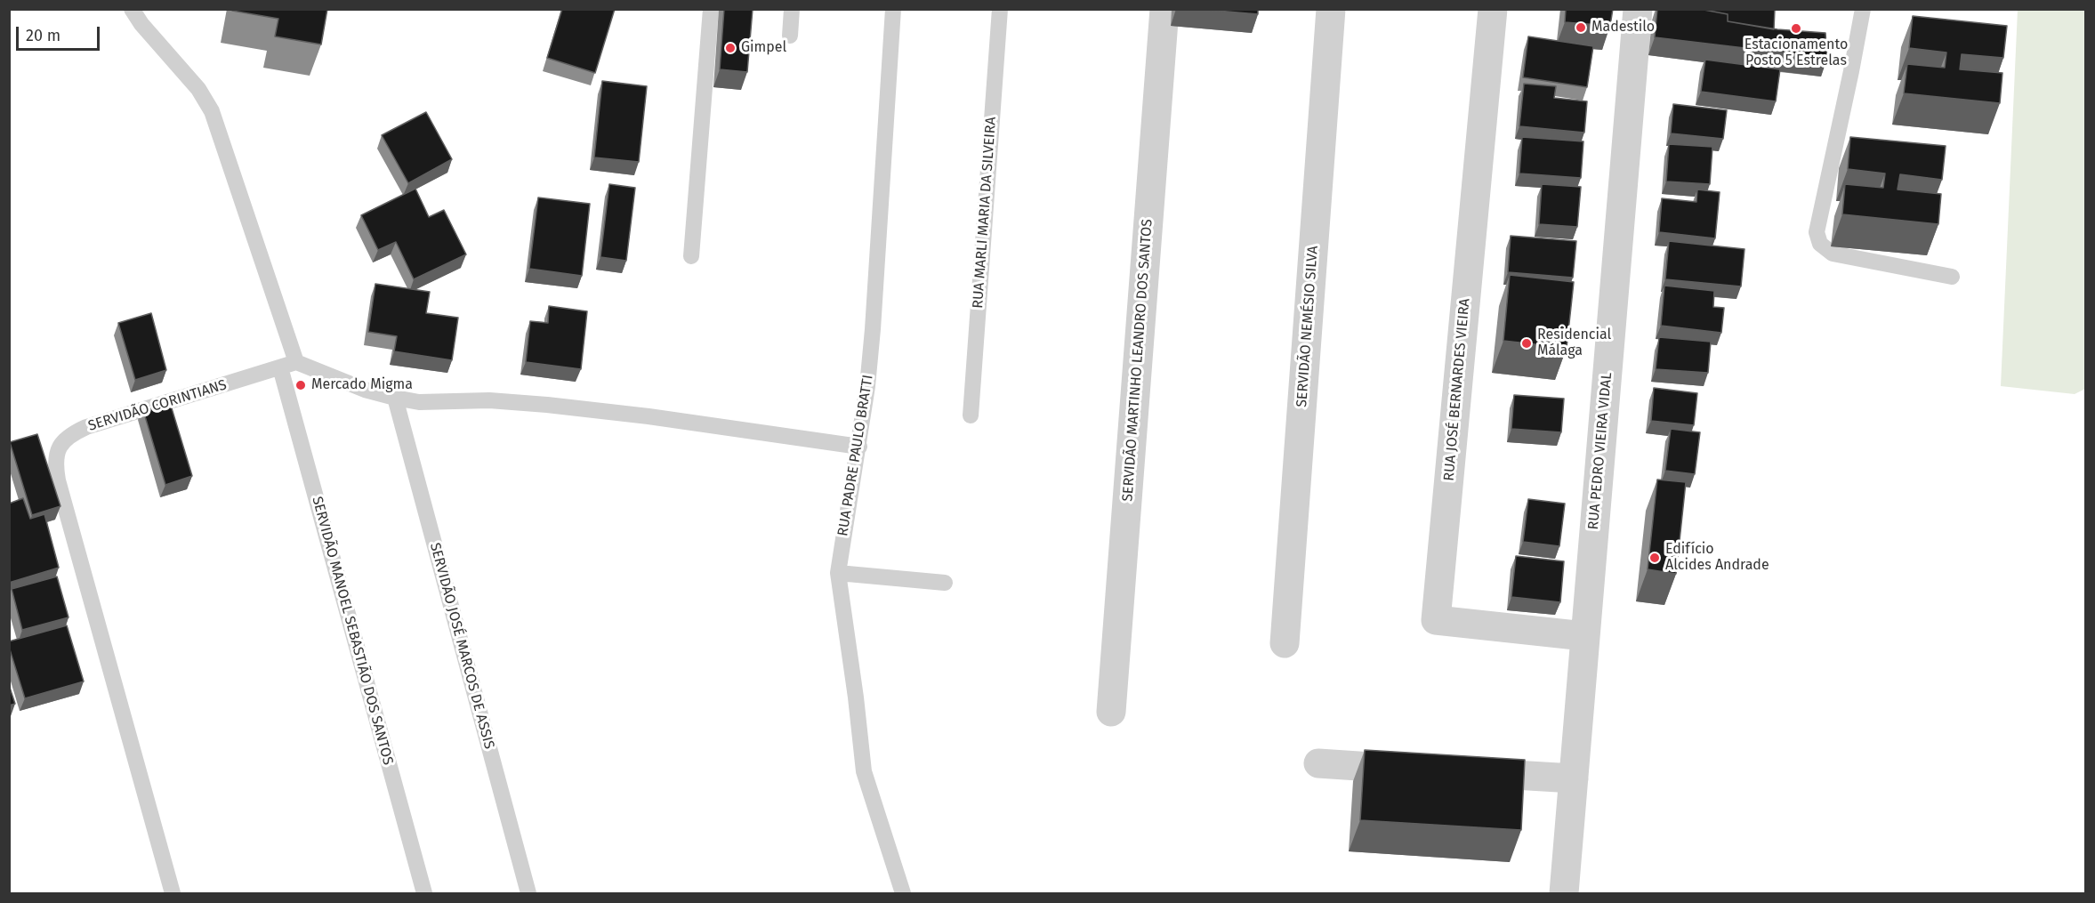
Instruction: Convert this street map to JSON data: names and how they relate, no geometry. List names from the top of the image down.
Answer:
{
  "streets": {
    "street": [
      "SERVIDÃO NEMÉSIO SILVA",
      "SERVIDÃO MARTINHO LEANDRO DOS SANTOS",
      "RUA JOSÉ BERNARDES VIEIRA",
      "RUA PEDRO VIEIRA VIDAL"
    ],
    "lane": [
      "RUA MARLI MARIA DA SILVEIRA",
      "SERVIDÃO CORINTIANS",
      "RUA PADRE PAULO BRATTI",
      "SERVIDÃO MANOEL SEBASTIÃO DOS SANTOS",
      "SERVIDÃO JOSÉ MARCOS DE ASSIS"
    ]
  },
  "crossings": [
    ["RUA JOSÉ BERNARDES VIEIRA", "RUA PEDRO VIEIRA VIDAL"],
    ["SERVIDÃO CORINTIANS", "SERVIDÃO MANOEL SEBASTIÃO DOS SANTOS"]
  ],
  "places": [
    "Madestilo",
    "Estacionamento Posto 5 Estrelas",
    "Gimpel",
    "Residencial Málaga",
    "Mercado Migma",
    "Edifício Alcides Andrade"
  ],
  "scale_bar": "20 m"
}
